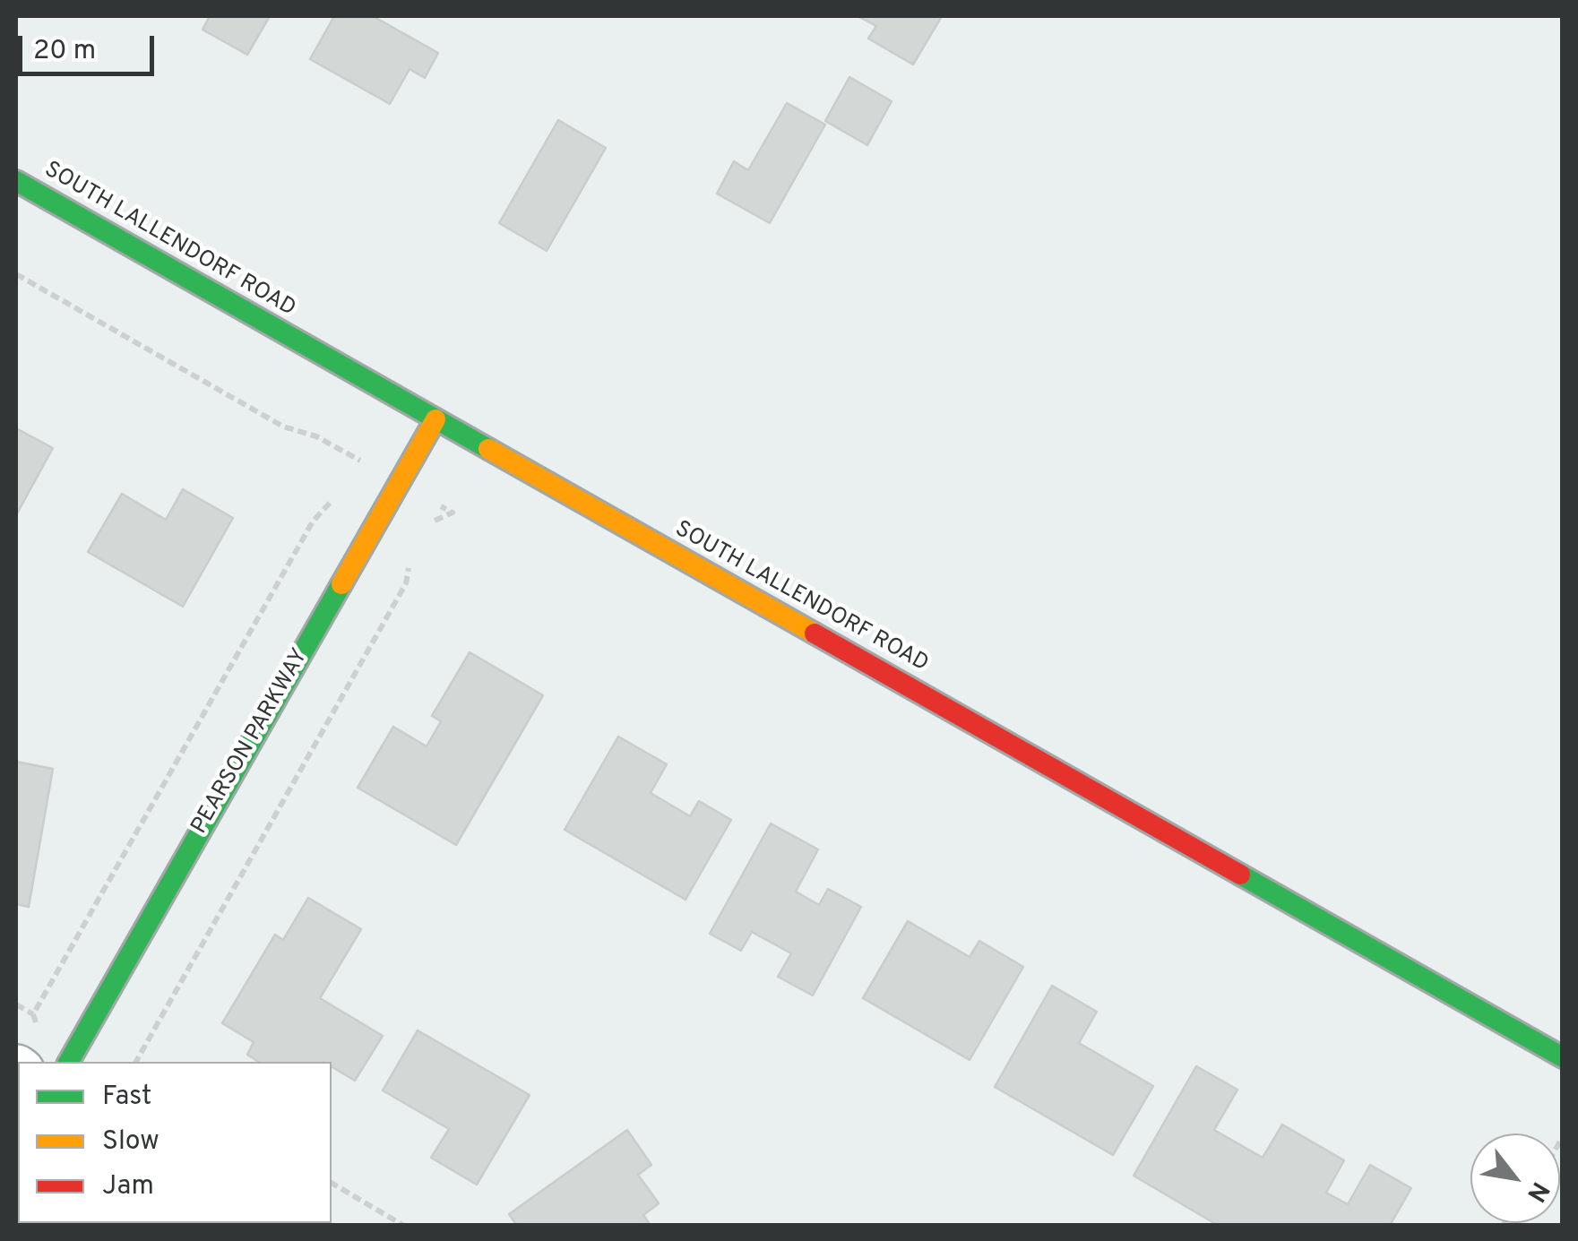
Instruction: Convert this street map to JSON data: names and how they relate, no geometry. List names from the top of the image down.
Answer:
{
  "streets": {
    "street": ["SOUTH LALLENDORF ROAD", "PEARSON PARKWAY"]
  },
  "crossings": [
    ["SOUTH LALLENDORF ROAD", "PEARSON PARKWAY"]
  ],
  "legend": ["Fast", "Slow", "Jam"],
  "scale_bar": "20 m",
  "north": "bottom right"
}
